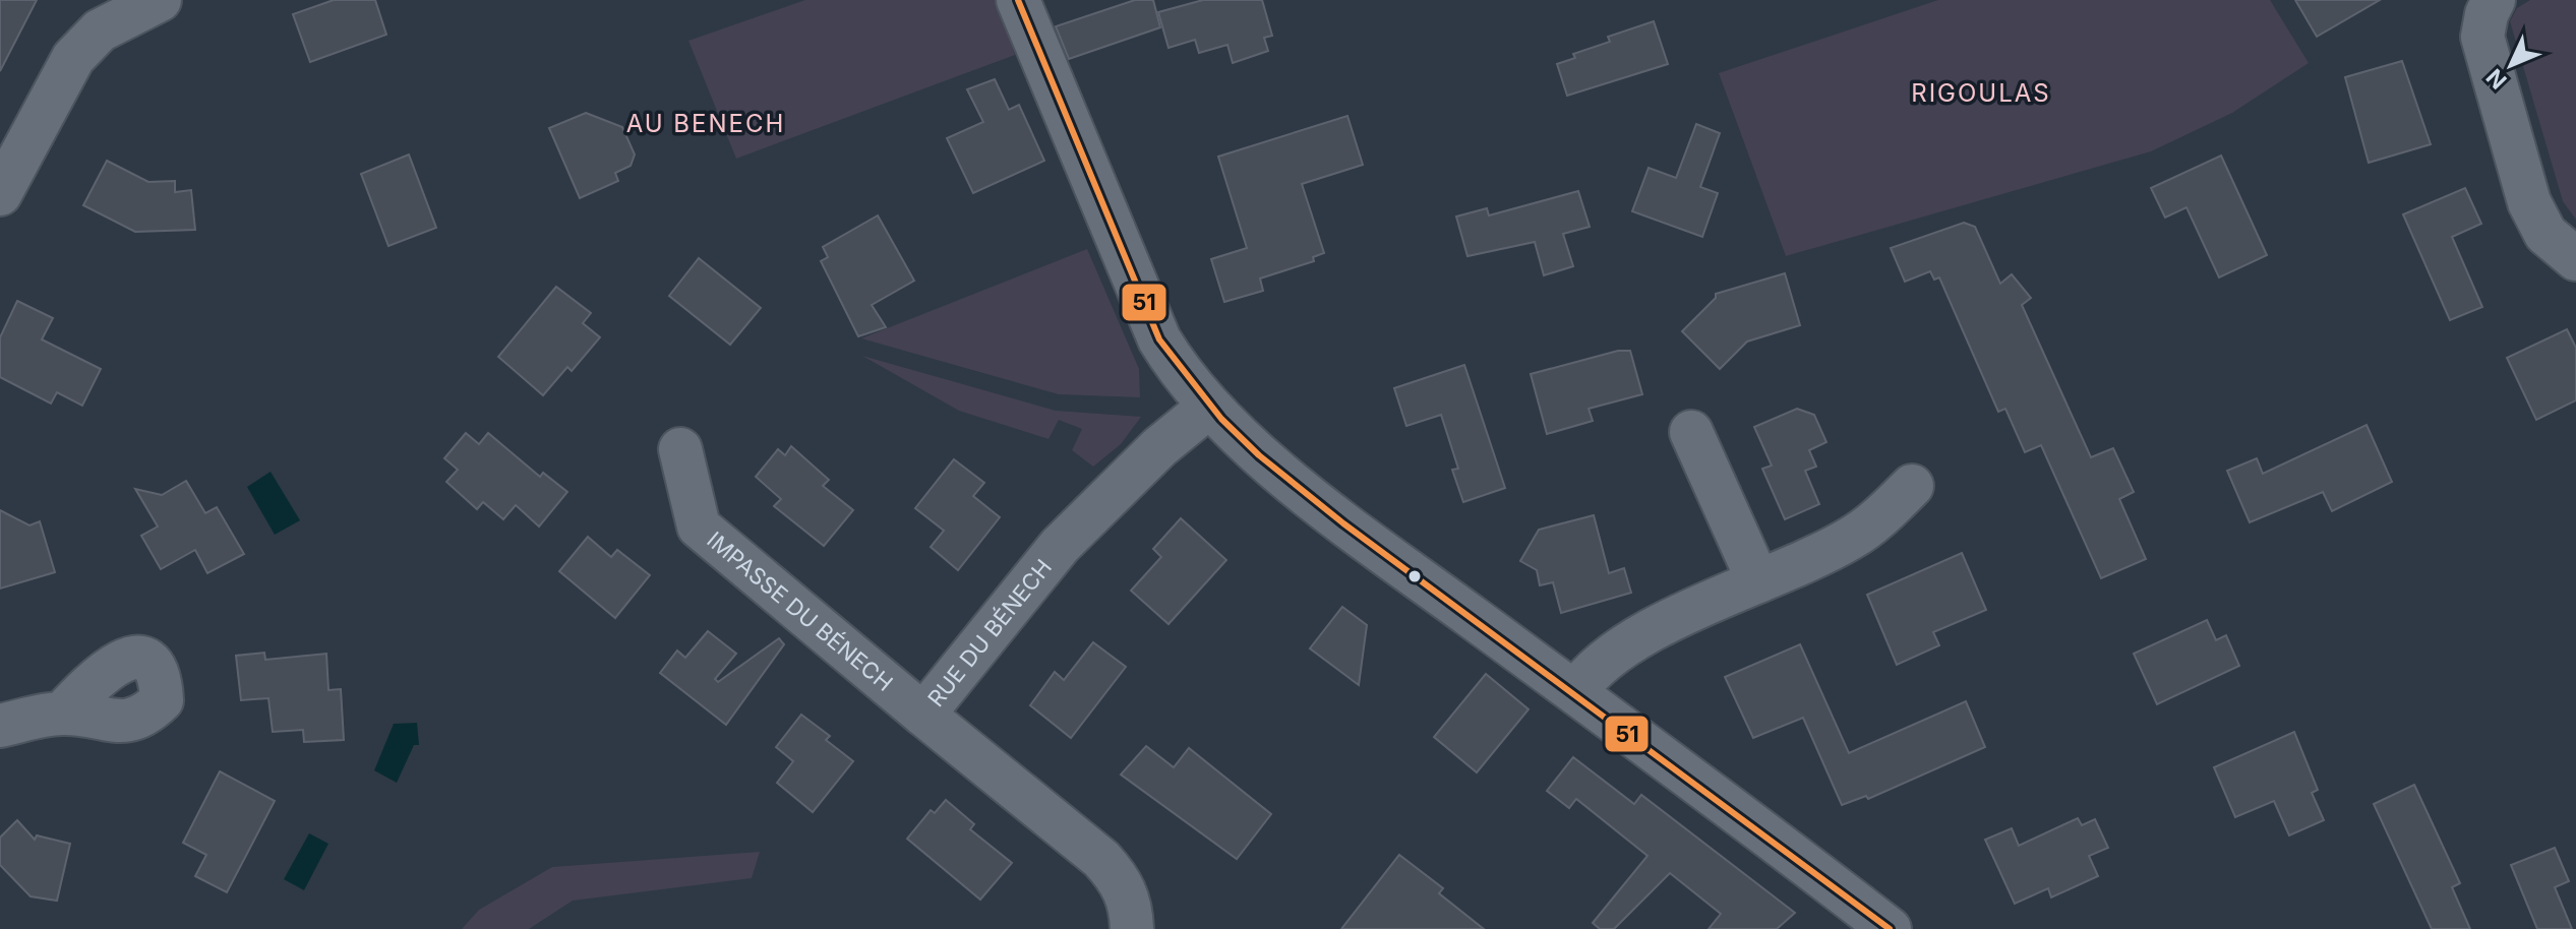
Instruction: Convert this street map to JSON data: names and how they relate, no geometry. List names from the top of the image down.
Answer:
{
  "streets": {
    "street": ["IMPASSE DU BÉNECH", "RUE DU BÉNECH"]
  },
  "crossings": [
    ["IMPASSE DU BÉNECH", "RUE DU BÉNECH"]
  ],
  "districts": ["RIGOULAS", "AU BENECH"],
  "lines": ["transit line 51"],
  "north": "bottom left"
}
